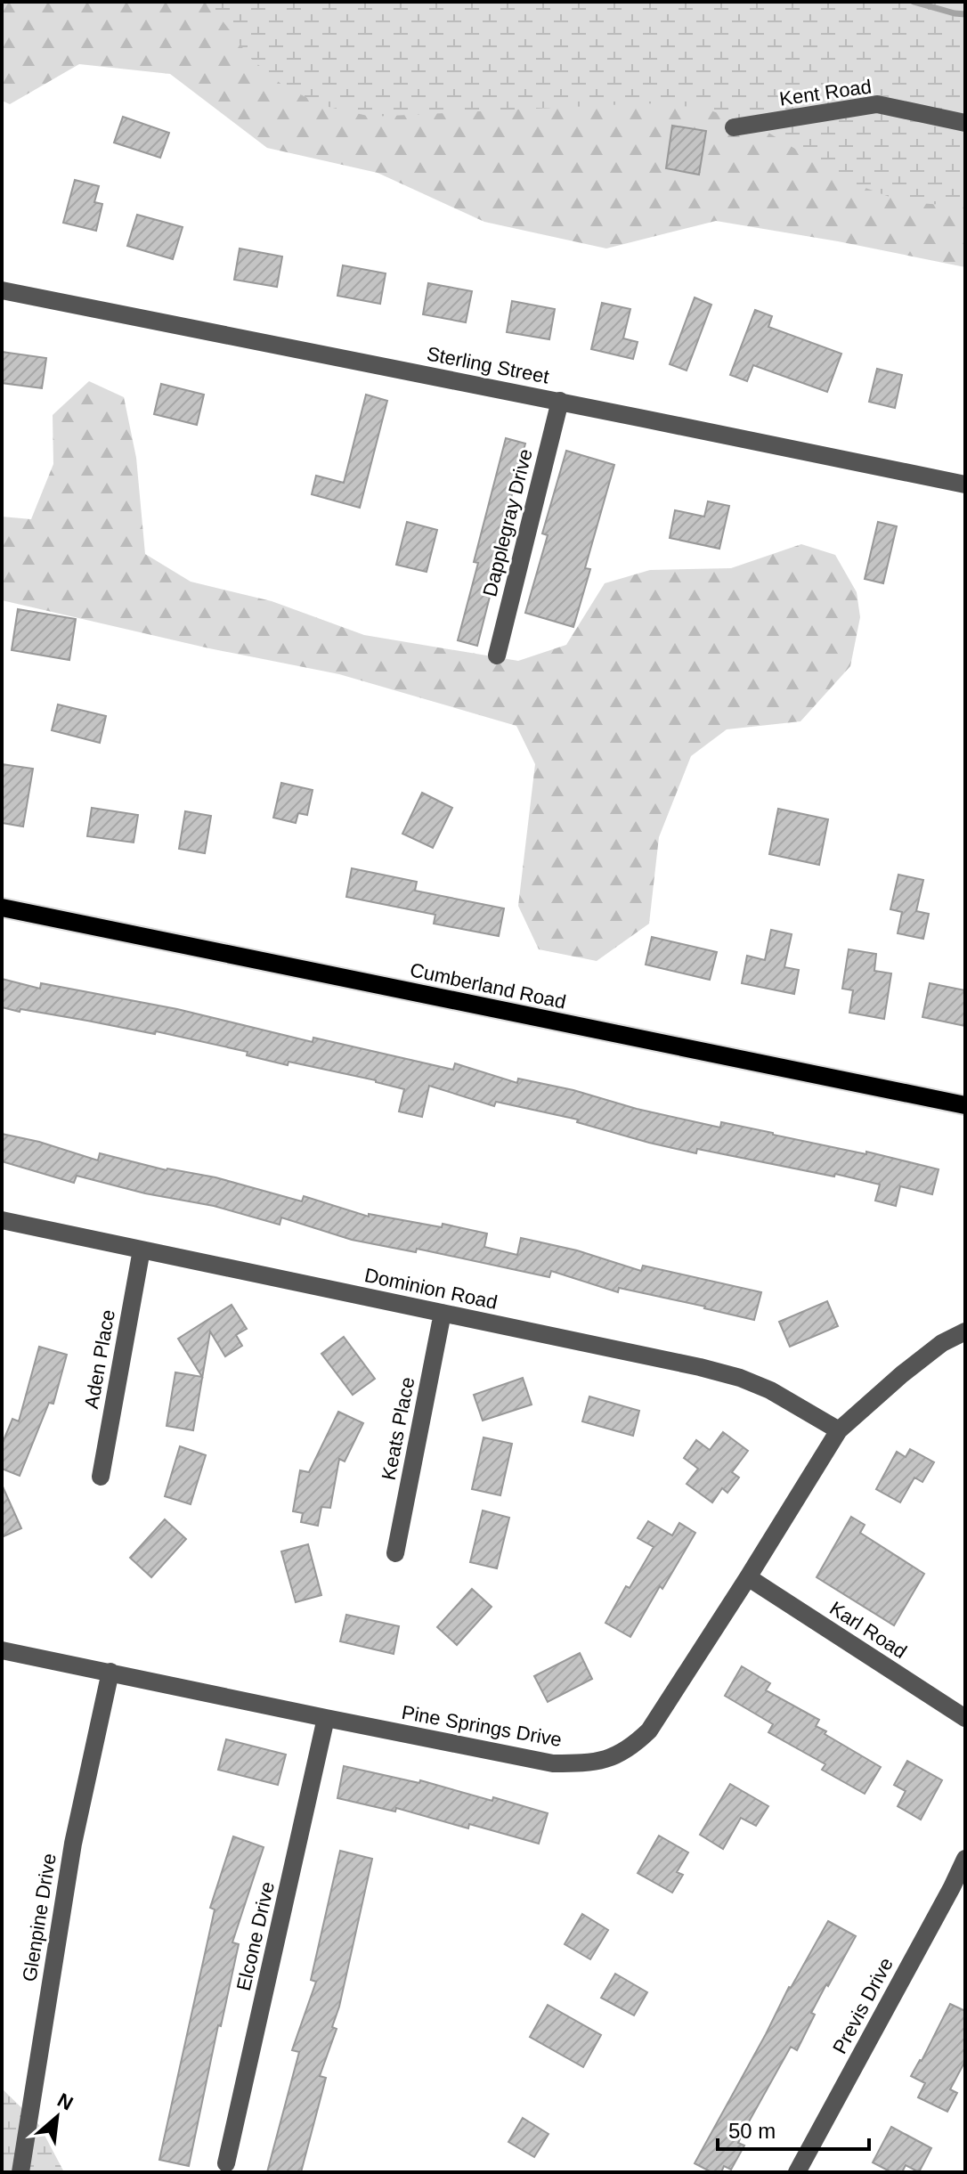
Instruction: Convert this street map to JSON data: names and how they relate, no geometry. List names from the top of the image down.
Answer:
{
  "streets": {
    "main road": ["Cumberland Road"],
    "street": [
      "Kent Road",
      "Sterling Street",
      "Dapplegray Drive",
      "Dominion Road",
      "Aden Place",
      "Keats Place",
      "Karl Road",
      "Pine Springs Drive",
      "Glenpine Drive",
      "Elcone Drive",
      "Previs Drive"
    ]
  },
  "crossings": [
    ["Sterling Street", "Dapplegray Drive"],
    ["Dominion Road", "Aden Place"],
    ["Dominion Road", "Keats Place"],
    ["Dominion Road", "Pine Springs Drive"],
    ["Karl Road", "Pine Springs Drive"],
    ["Pine Springs Drive", "Glenpine Drive"],
    ["Pine Springs Drive", "Elcone Drive"]
  ],
  "scale_bar": "50 m",
  "north": "top right"
}
